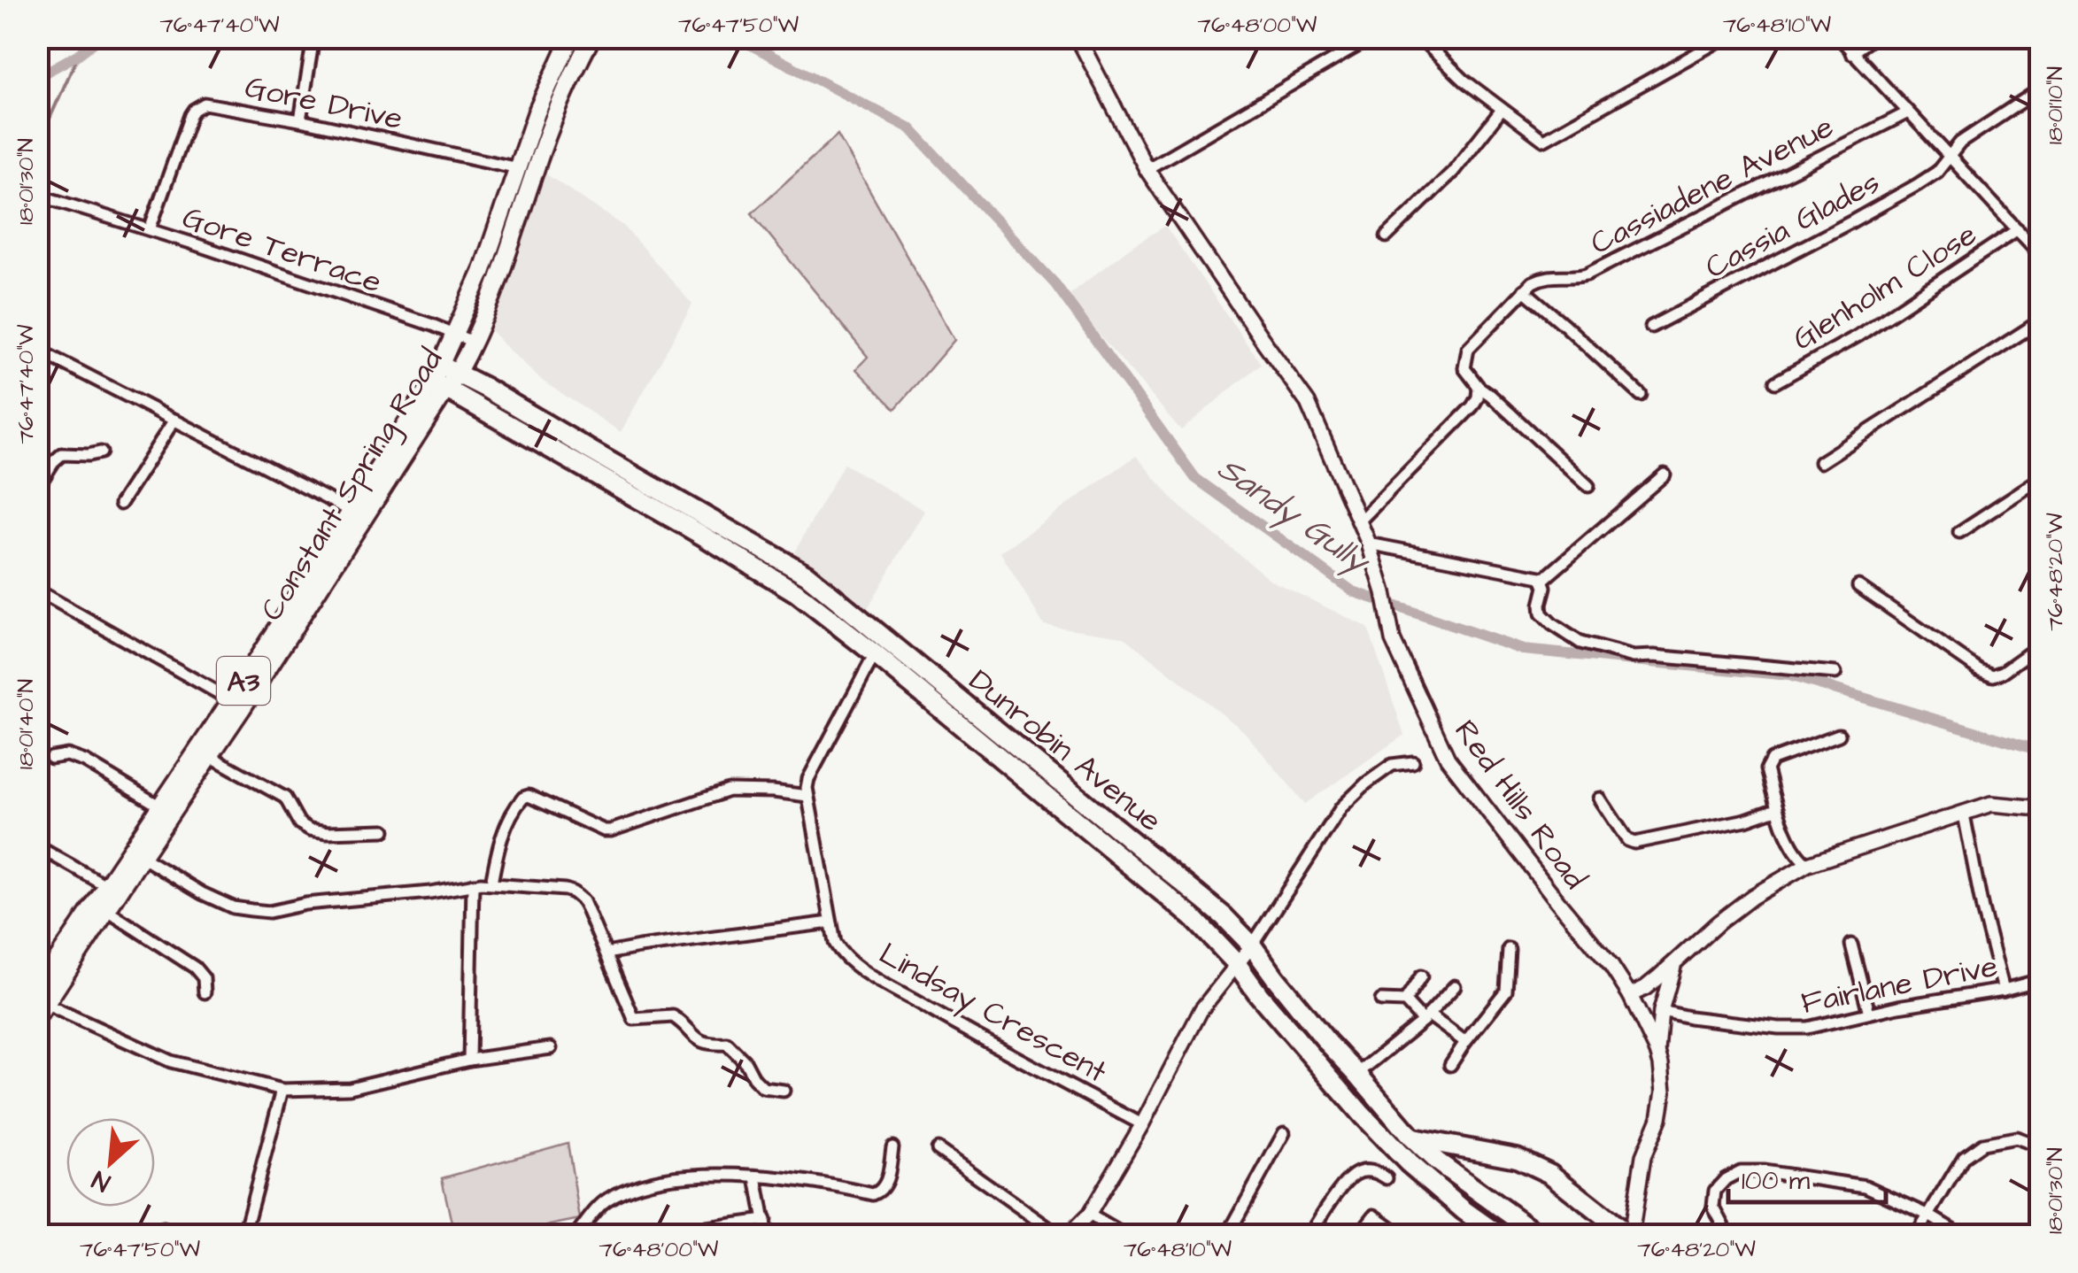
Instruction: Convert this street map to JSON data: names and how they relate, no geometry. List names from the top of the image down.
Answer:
{
  "streets": {
    "highway": ["Dunrobin Avenue"],
    "main road": ["Constant Spring Road", "A3", "Red Hills Road"],
    "street": [
      "Gore Drive",
      "Cassiadene Avenue",
      "Cassia Glades",
      "Gore Terrace",
      "Glenholm Close",
      "Fairlane Drive",
      "Lindsay Crescent"
    ]
  },
  "crossings": [
    ["Gore Drive", "Gore Terrace"],
    ["Gore Drive", "Constant Spring Road"],
    ["Gore Terrace", "Constant Spring Road"],
    ["Constant Spring Road", "Dunrobin Avenue"],
    ["Dunrobin Avenue", "Lindsay Crescent"]
  ],
  "water": ["Sandy Gully"],
  "scale_bar": "100 m",
  "north": "bottom left",
  "coordinates": [
    "76°47'40\"W",
    "76°47'50\"W",
    "76°48'00\"W",
    "76°48'10\"W",
    "18°01'10\"N",
    "18°01'30\"N",
    "76°48'20\"W",
    "18°01'40\"N"
  ]
}
